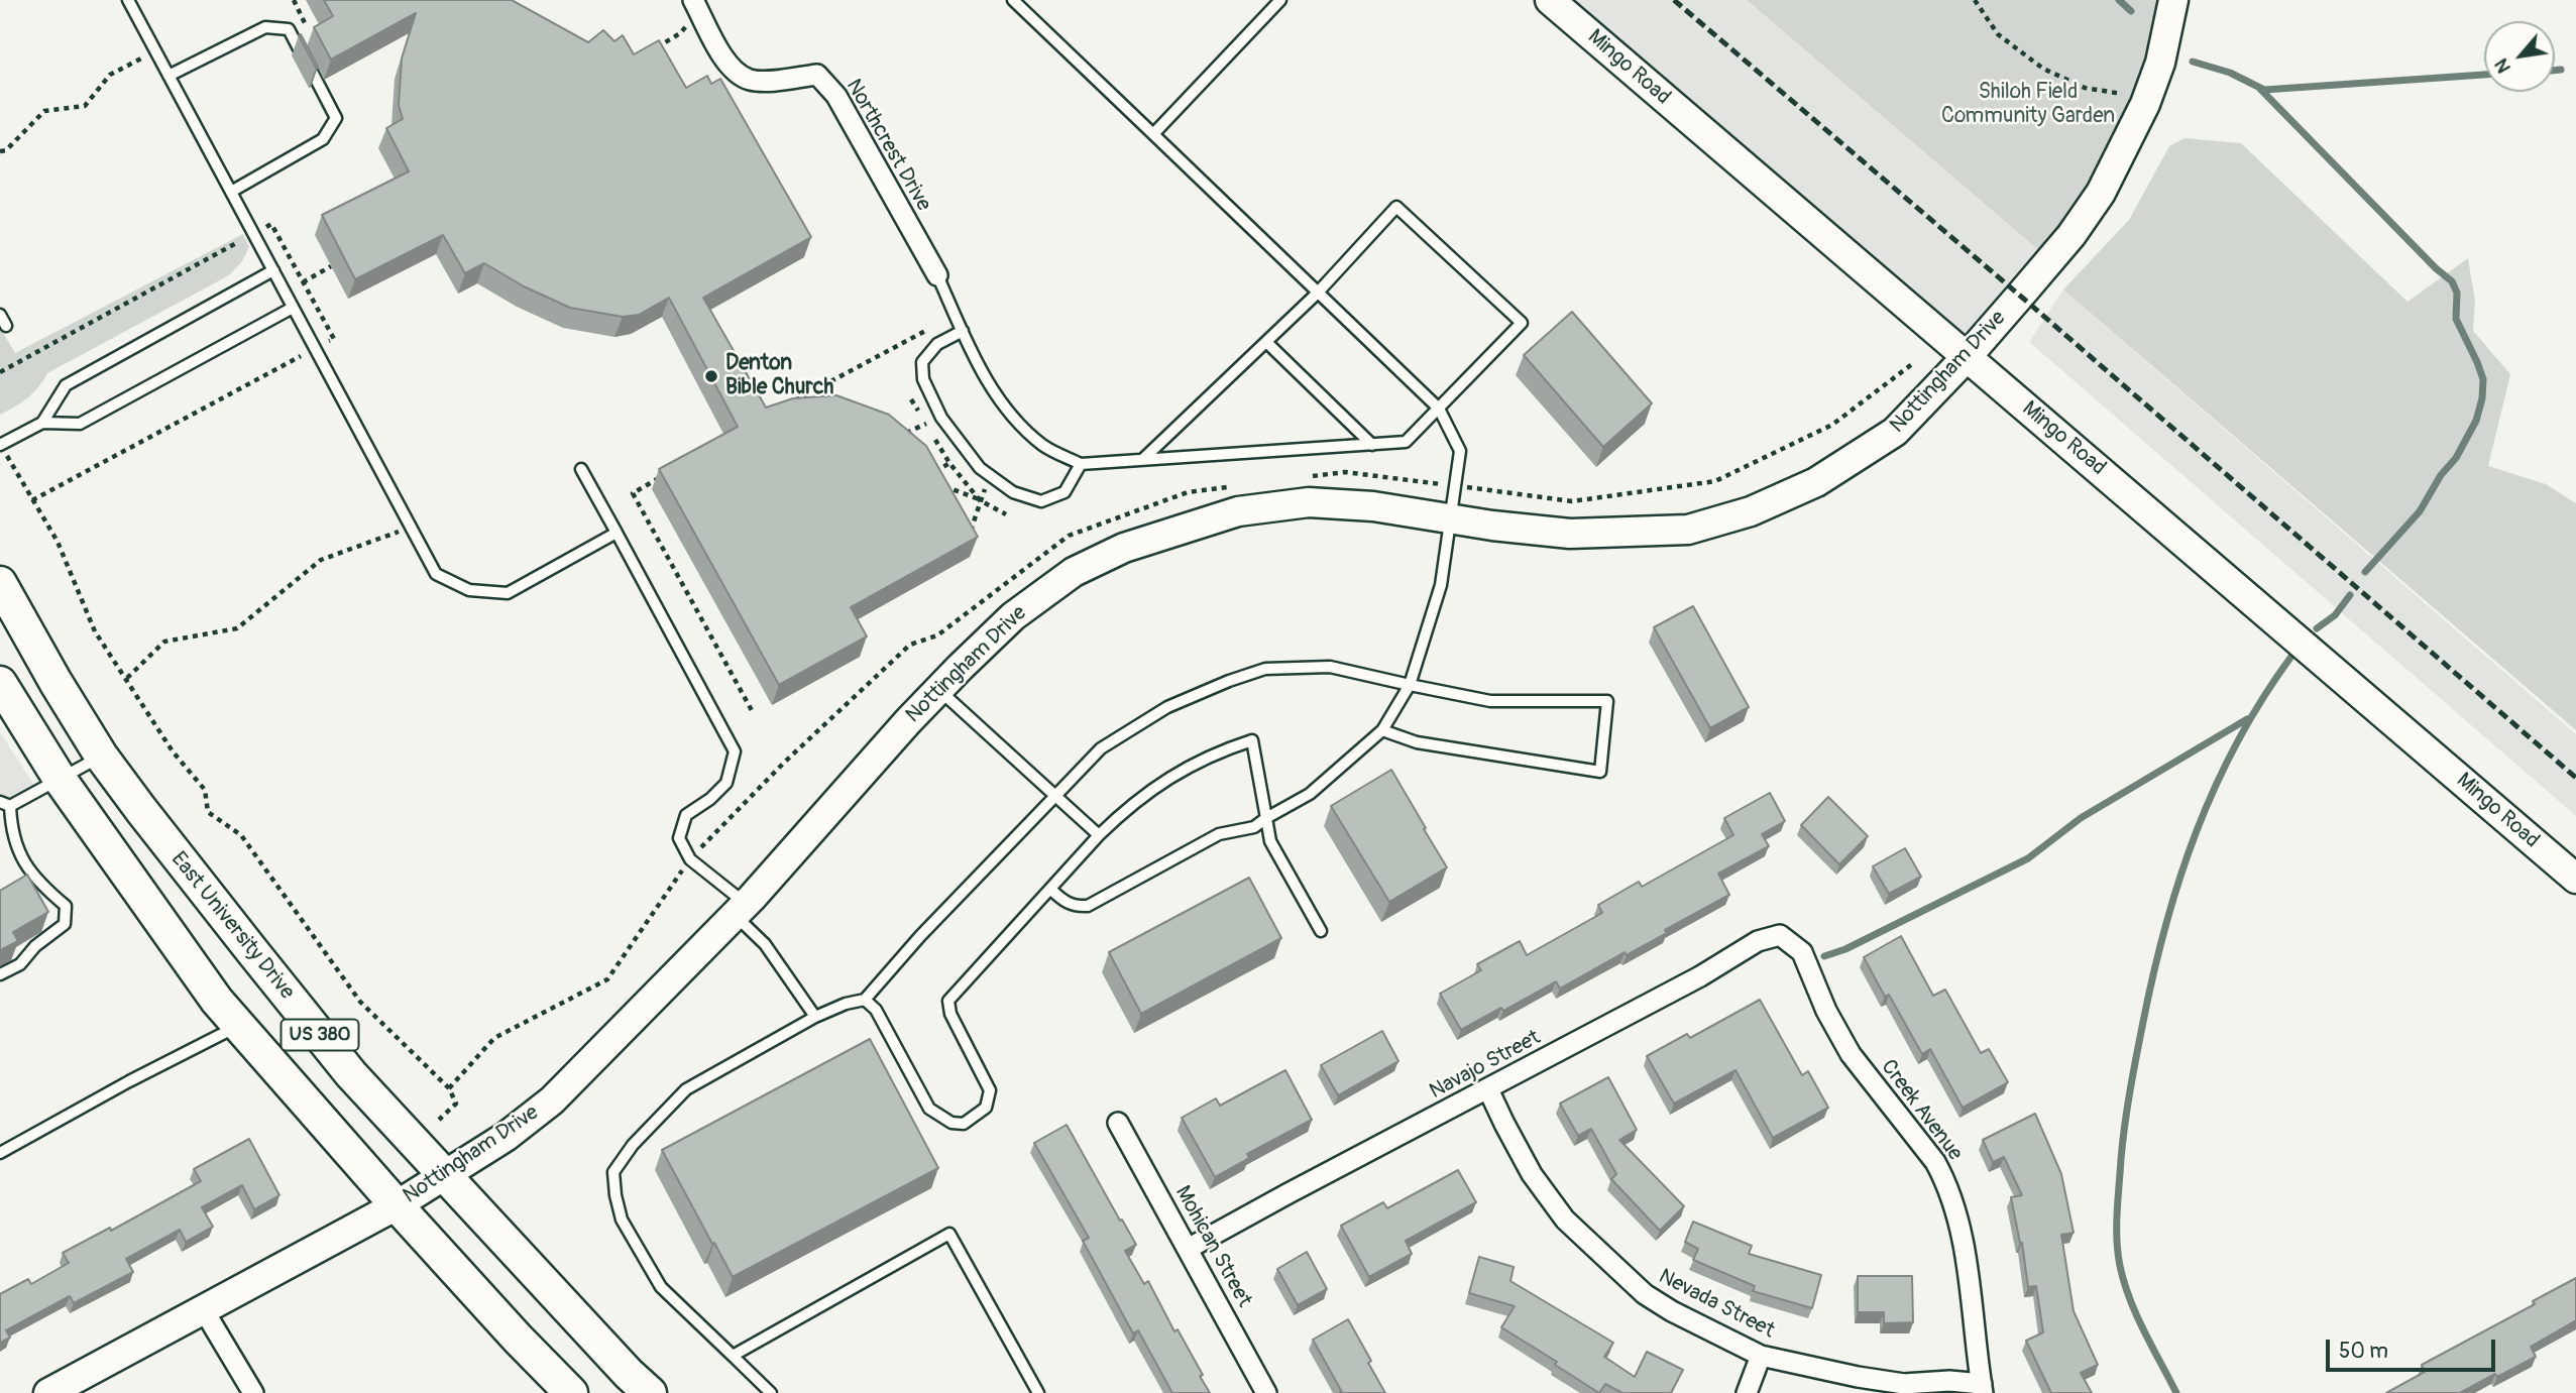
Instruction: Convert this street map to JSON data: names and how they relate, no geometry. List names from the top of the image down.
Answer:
{
  "streets": {
    "main road": ["East University Drive", "US 380"],
    "street": [
      "Mingo Road",
      "Northcrest Drive",
      "Nottingham Drive",
      "Navajo Street",
      "Creek Avenue",
      "Mohican Street",
      "Nevada Street"
    ]
  },
  "crossings": [
    ["Mingo Road", "Nottingham Drive"],
    ["Nottingham Drive", "East University Drive"],
    ["Nottingham Drive", "US 380"],
    ["Navajo Street", "Creek Avenue"],
    ["Navajo Street", "Mohican Street"],
    ["Navajo Street", "Nevada Street"],
    ["Creek Avenue", "Nevada Street"]
  ],
  "parks": ["Shiloh Field Community Garden"],
  "places": ["Denton Bible Church"],
  "scale_bar": "50 m",
  "north": "bottom left"
}
